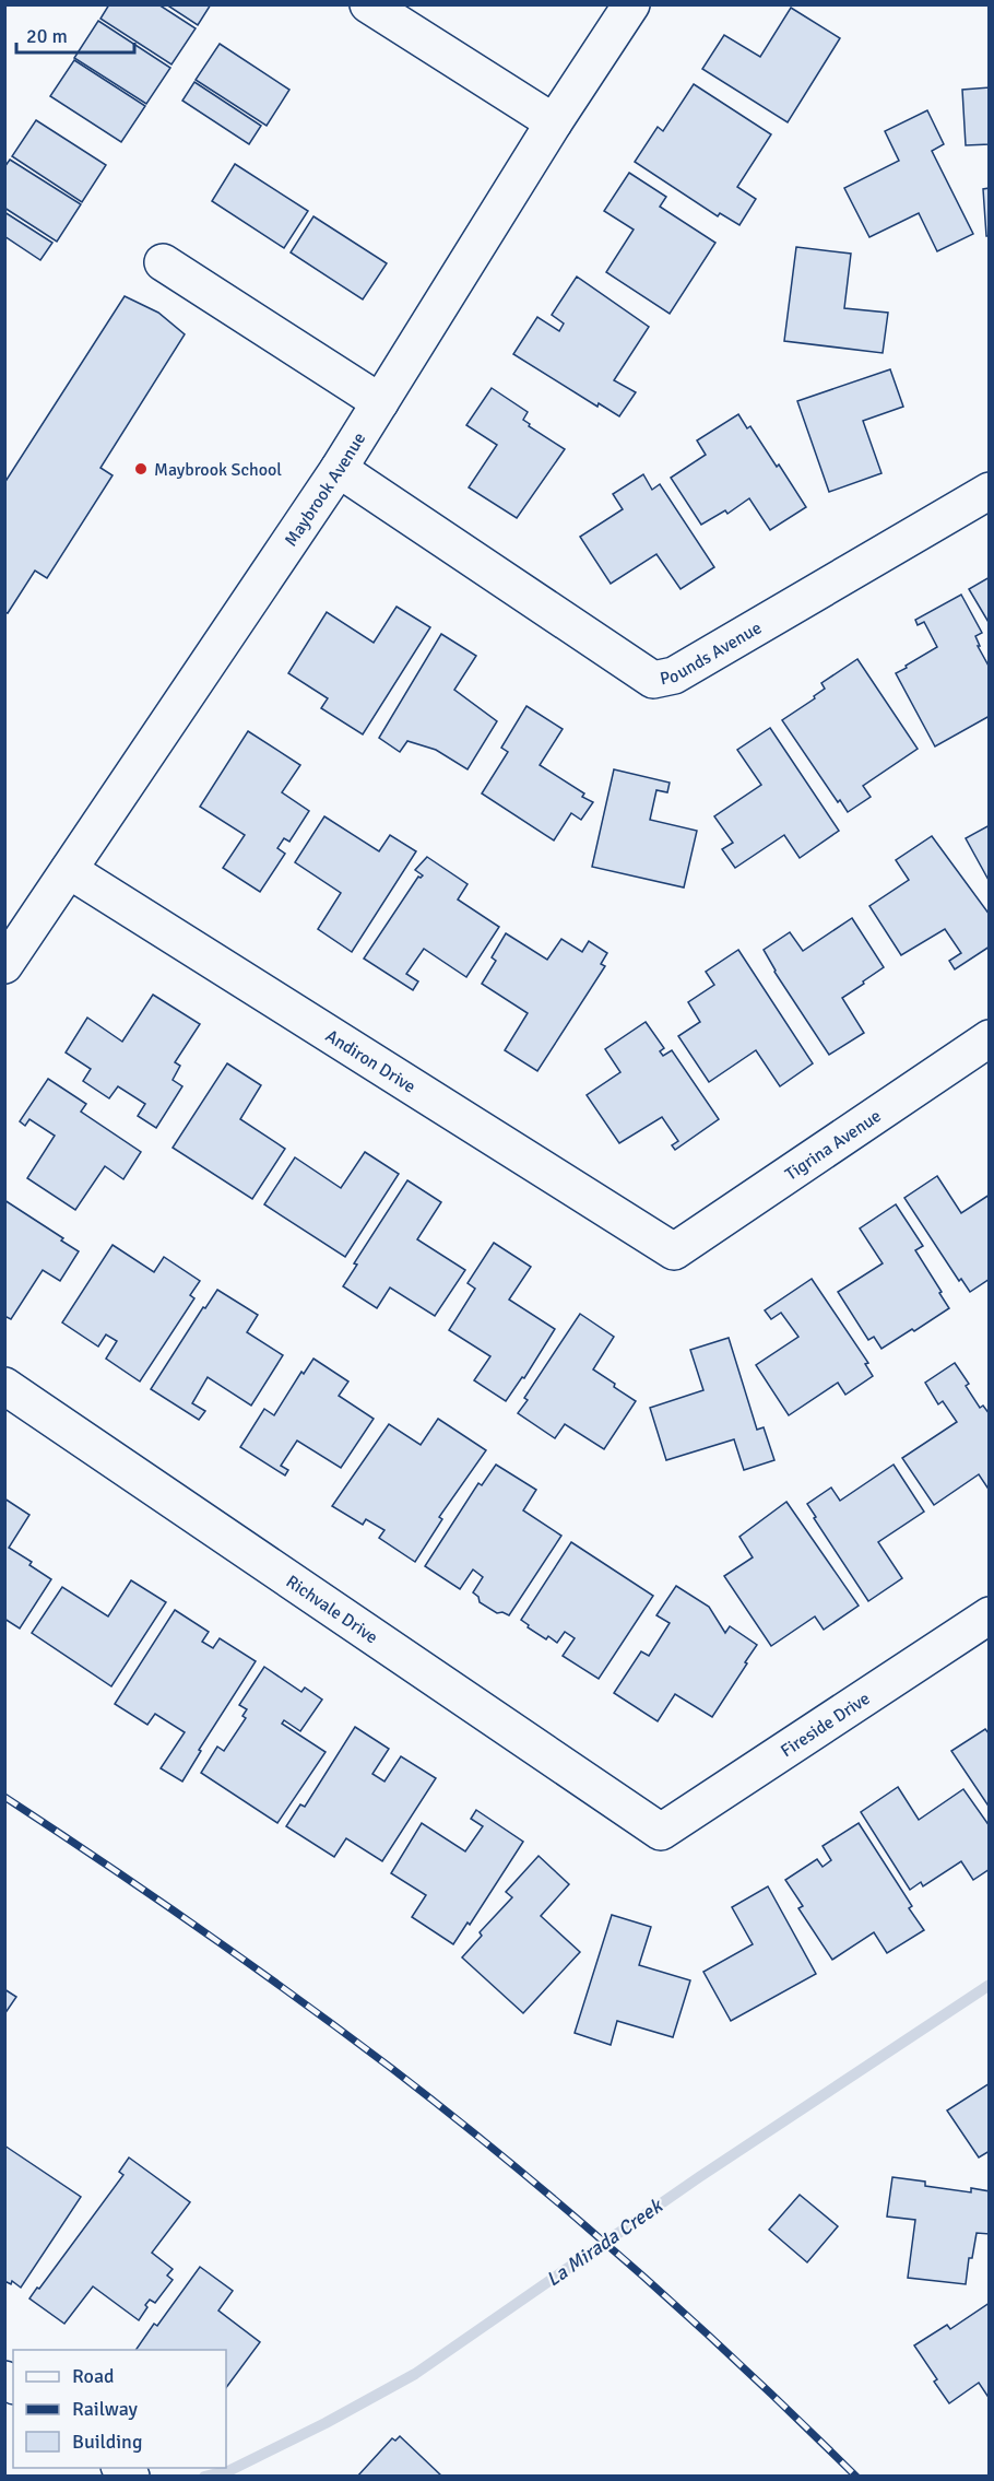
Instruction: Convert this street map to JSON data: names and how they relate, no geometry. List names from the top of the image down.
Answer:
{
  "streets": {
    "street": [
      "Maybrook Avenue",
      "Pounds Avenue",
      "Andiron Drive",
      "Tigrina Avenue",
      "Richvale Drive",
      "Fireside Drive"
    ]
  },
  "crossings": [
    ["Maybrook Avenue", "Pounds Avenue"],
    ["Maybrook Avenue", "Andiron Drive"],
    ["Andiron Drive", "Tigrina Avenue"],
    ["Richvale Drive", "Fireside Drive"]
  ],
  "water": ["La Mirada Creek"],
  "places": ["Maybrook School"],
  "legend": ["Road", "Railway", "Building"],
  "scale_bar": "20 m"
}
